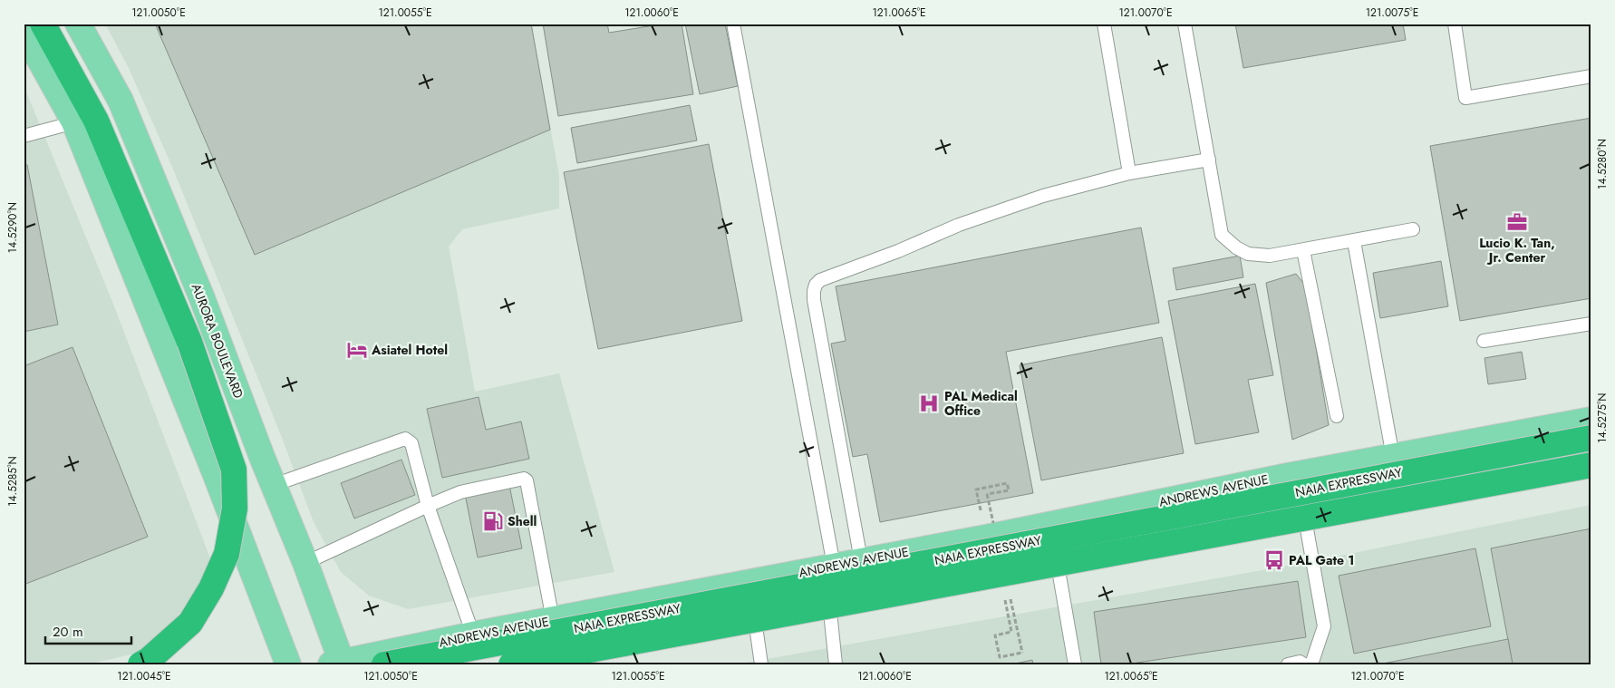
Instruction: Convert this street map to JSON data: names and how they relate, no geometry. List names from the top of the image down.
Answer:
{
  "streets": {
    "highway": ["NAIA EXPRESSWAY"],
    "main road": ["AURORA BOULEVARD", "ANDREWS AVENUE"]
  },
  "crossings": [
    ["AURORA BOULEVARD", "ANDREWS AVENUE"]
  ],
  "places": {
    "office": ["Lucio K. Tan, Jr. Center"],
    "hotel": ["Asiatel Hotel"],
    "hospital": ["PAL Medical Office"],
    "fuel station": ["Shell"],
    "bus stop": ["PAL Gate 1"]
  },
  "scale_bar": "20 m",
  "coordinates": [
    "121.0050°E",
    "121.0055°E",
    "121.0060°E",
    "121.0065°E",
    "121.0070°E",
    "121.0075°E",
    "14.5280°N",
    "14.5290°N",
    "14.5275°N",
    "14.5285°N",
    "121.0045°E"
  ]
}
